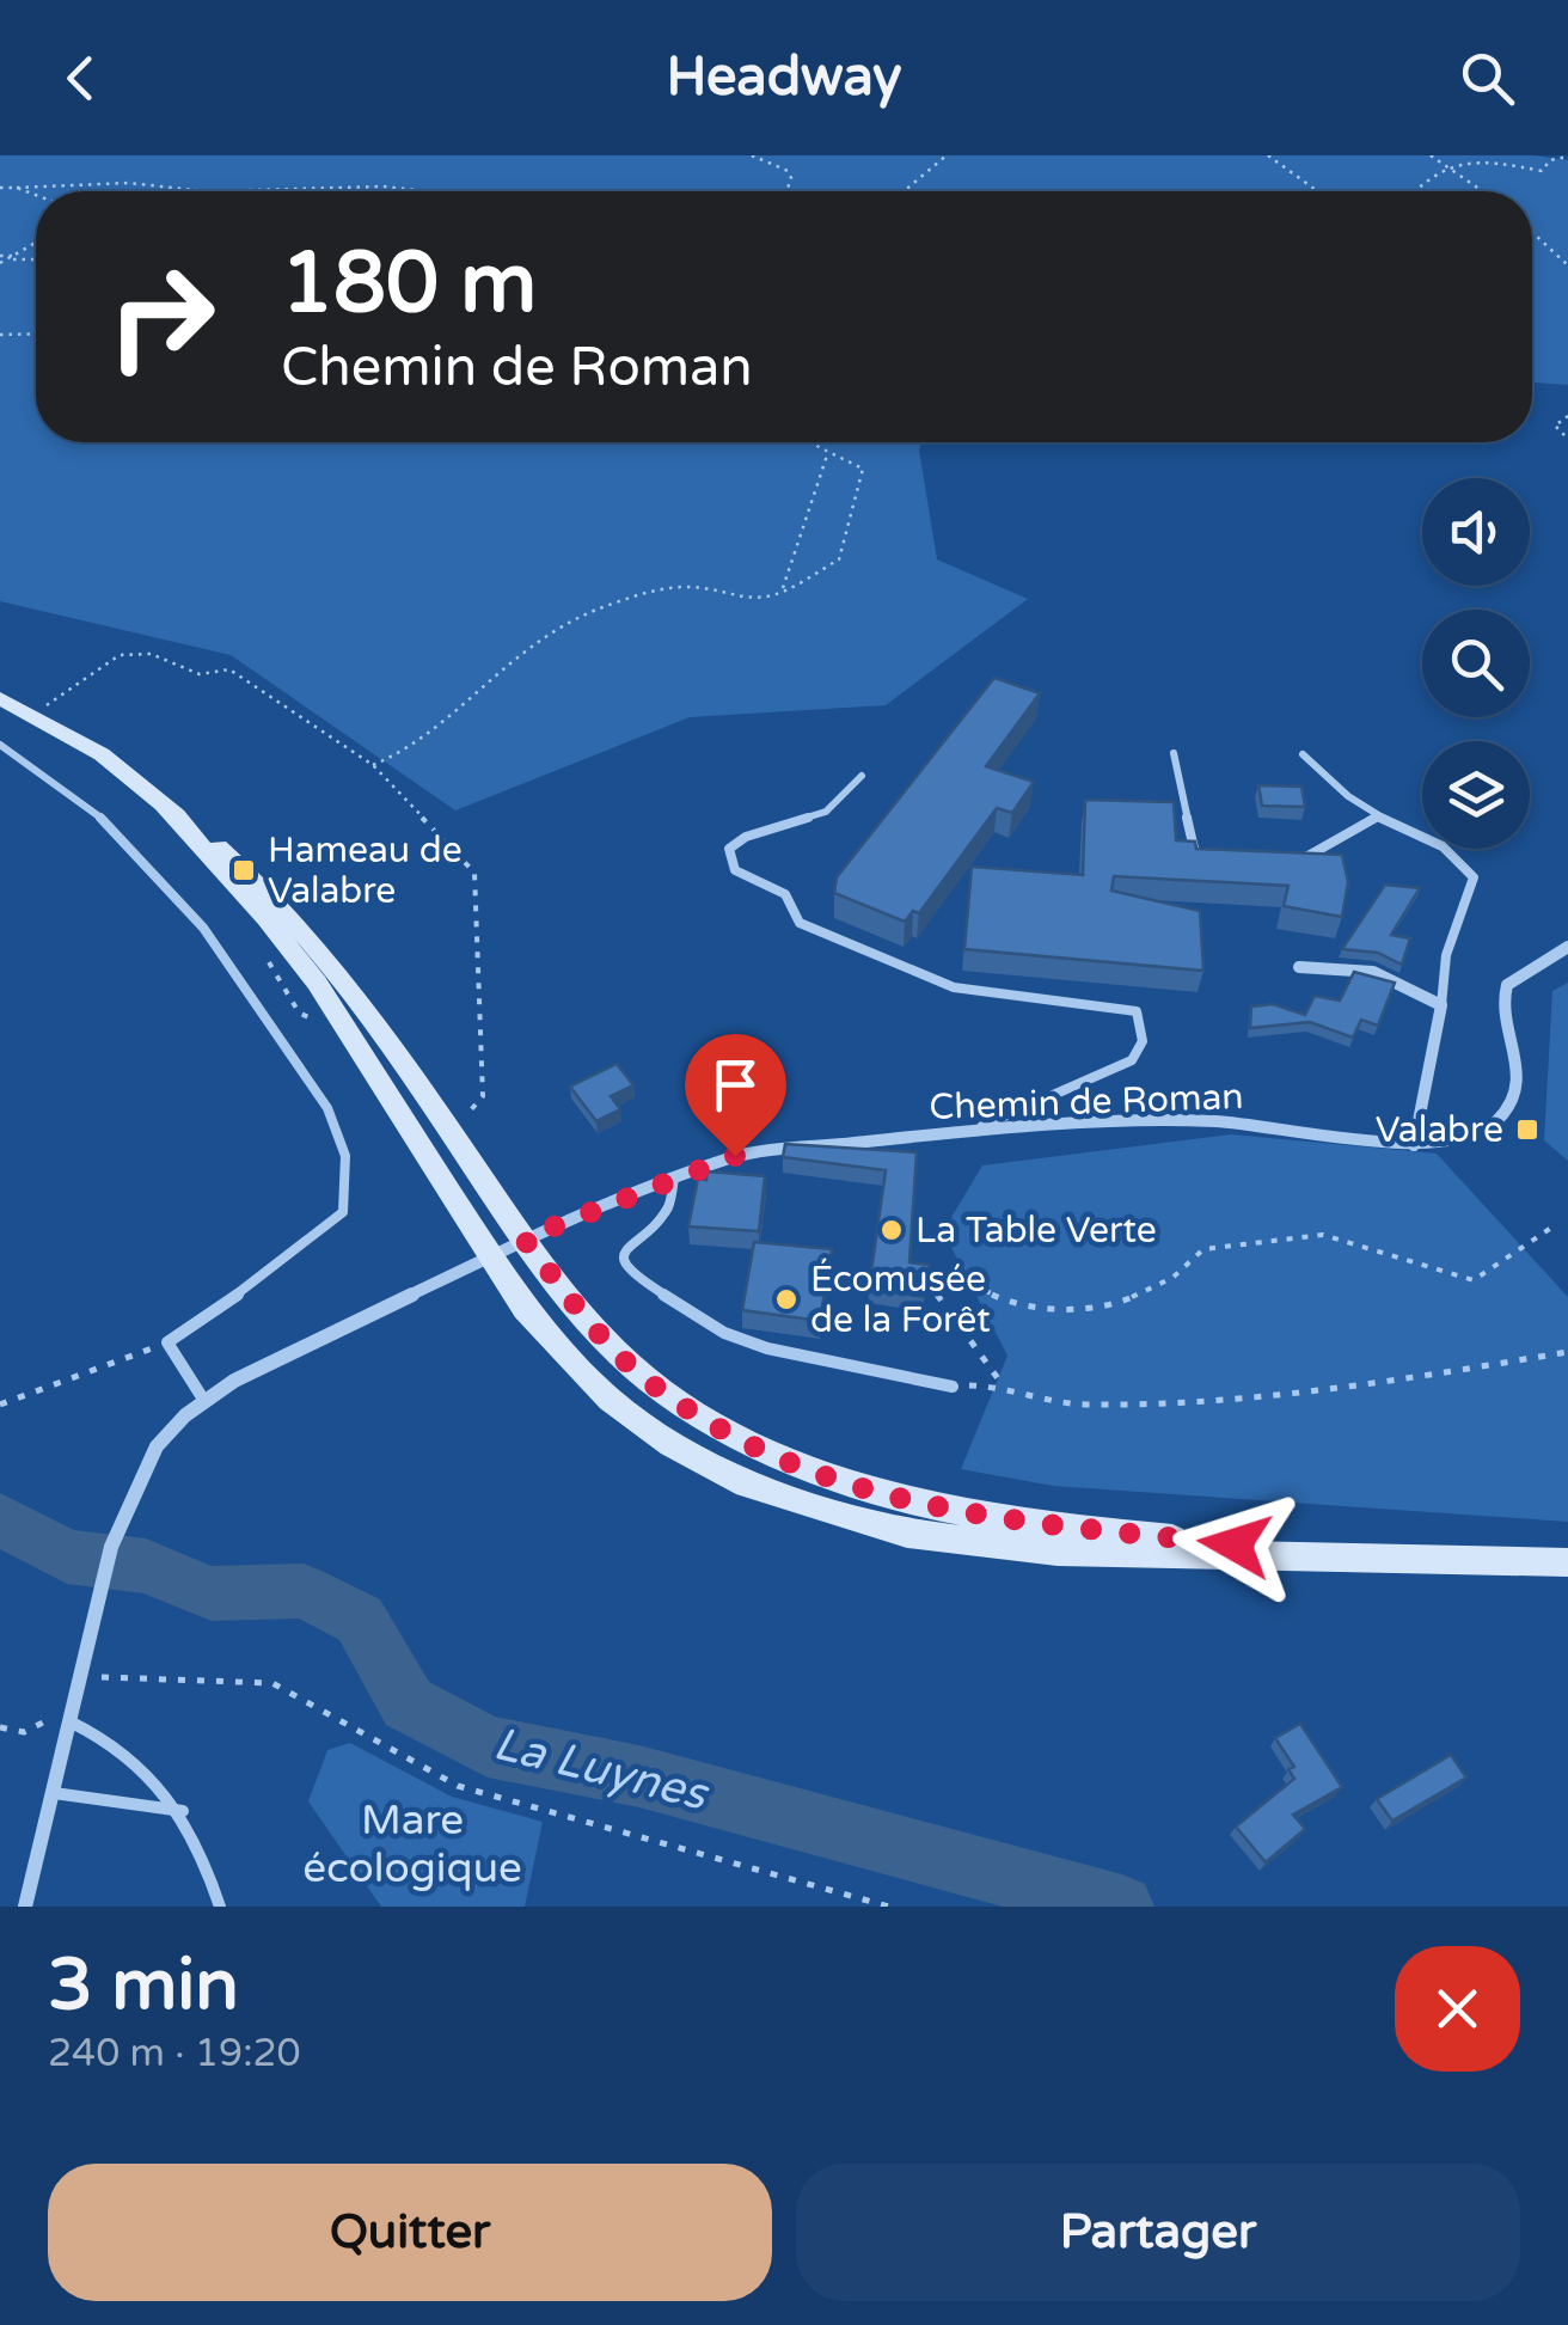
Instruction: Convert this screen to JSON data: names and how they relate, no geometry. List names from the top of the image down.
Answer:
{
  "streets": {
    "street": ["Chemin de Roman"]
  },
  "water": ["La Luynes"],
  "parks": ["Mare écologique"],
  "places": {
    "transit": ["Hameau de Valabre", "Valabre"],
    "other": ["La Table Verte", "Écomusée de la Forêt"]
  },
  "page": {
    "header": "Headway",
    "turn": ["180 m", "Chemin de Roman"],
    "heading": ["3 min", "240 m · 19:20"],
    "buttons": ["Quitter", "Partager"]
  }
}
